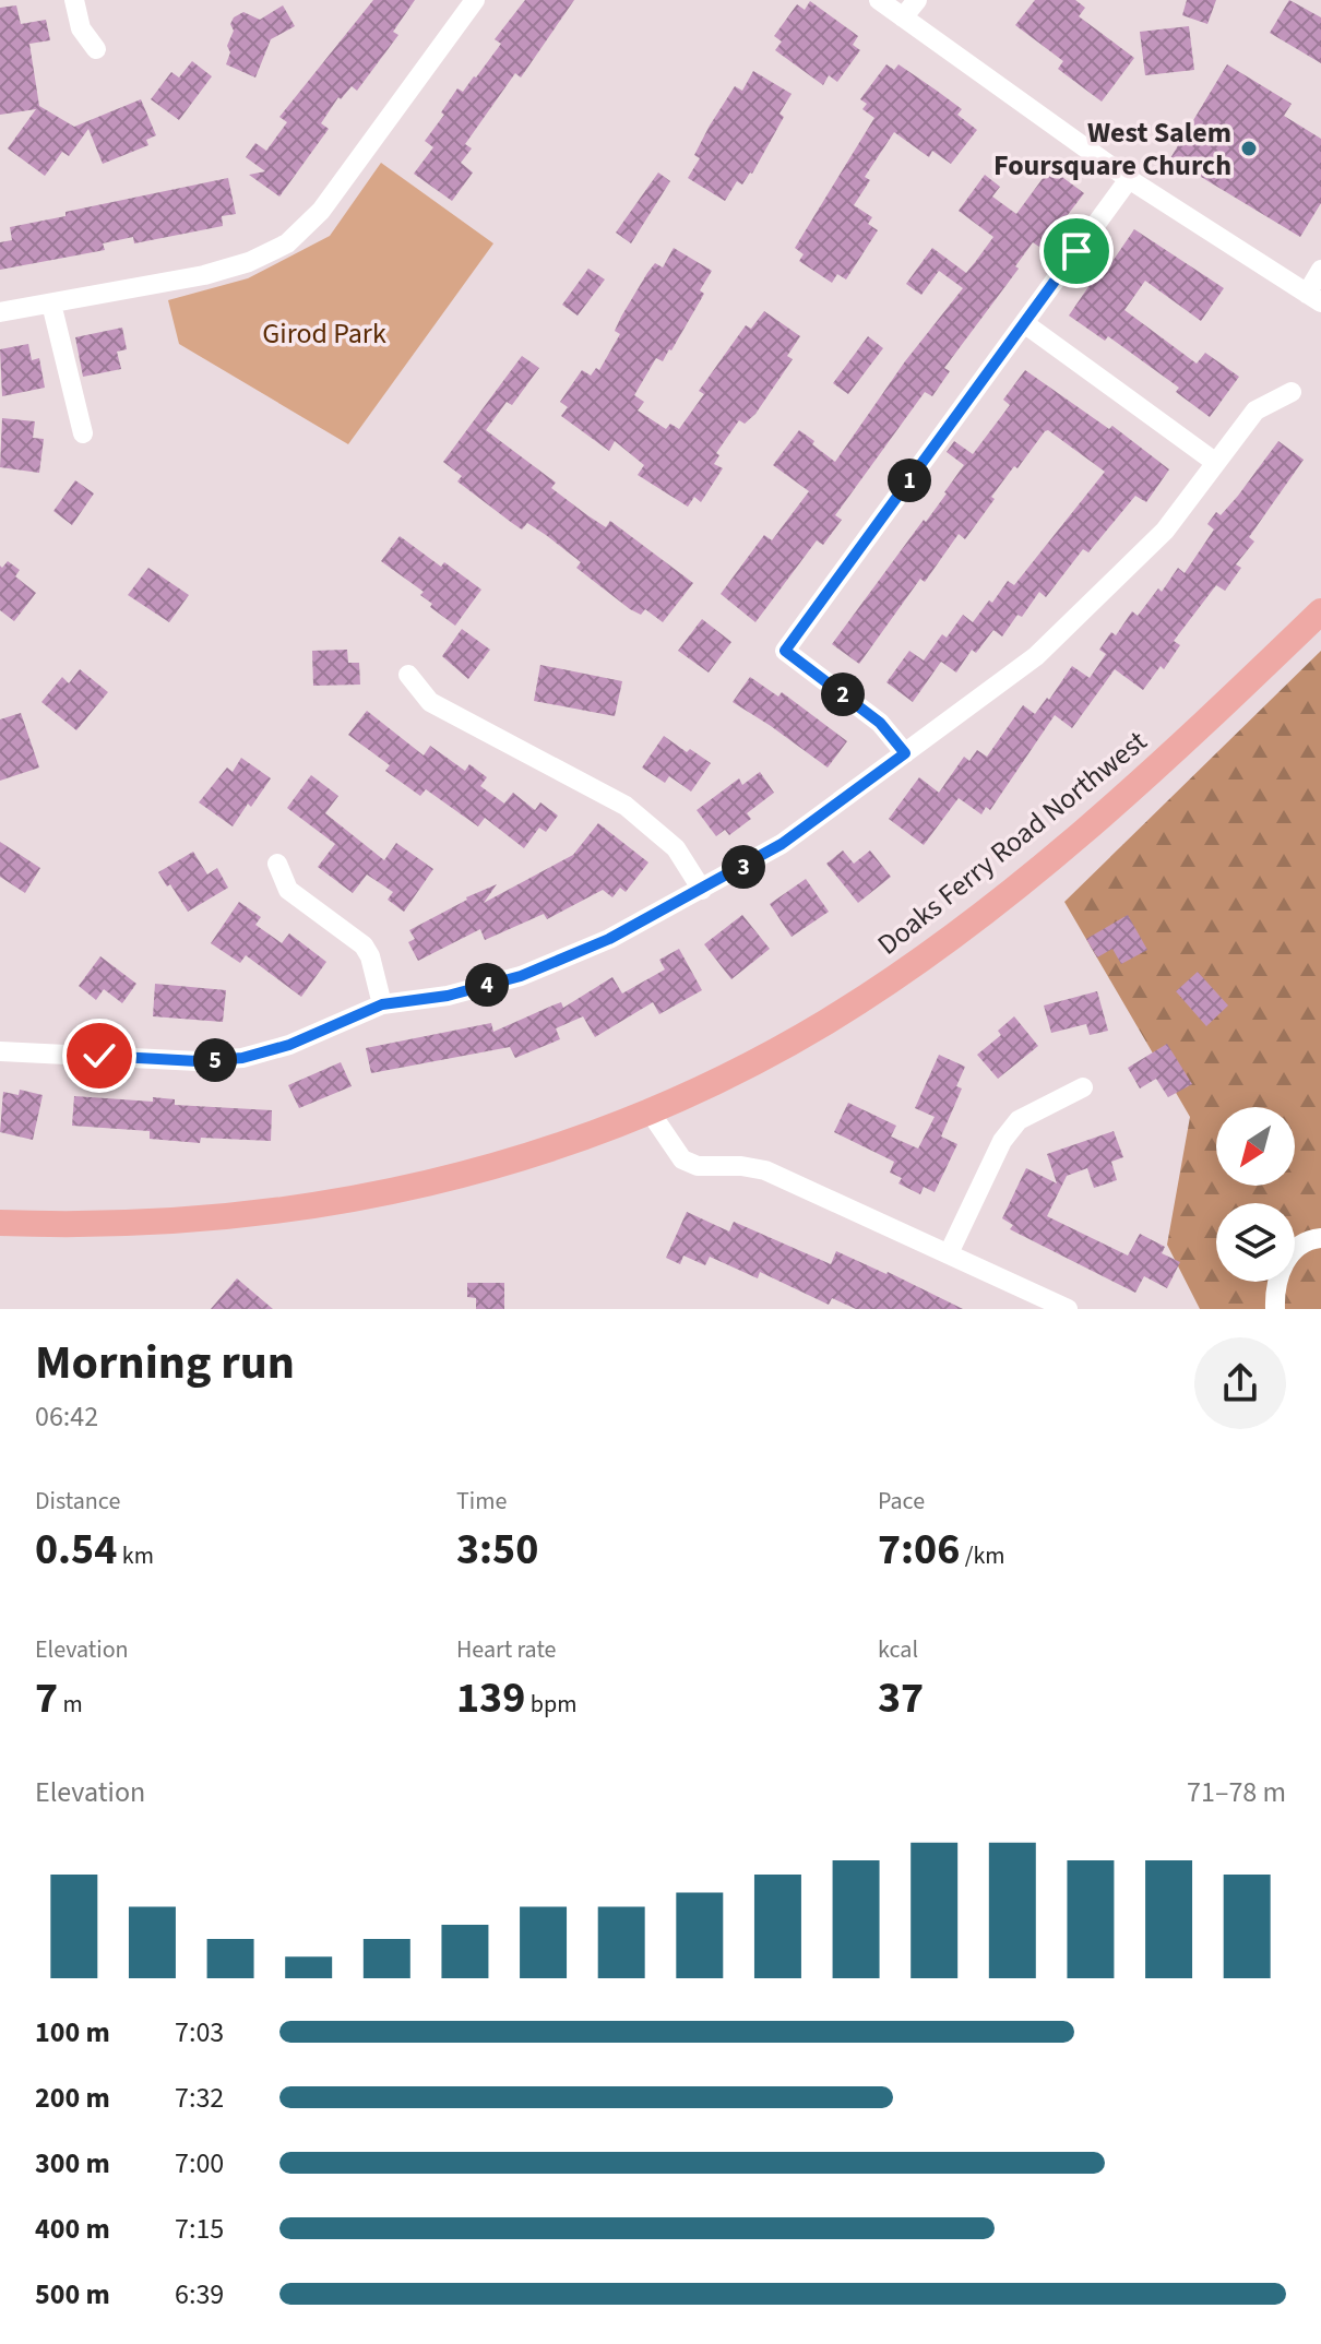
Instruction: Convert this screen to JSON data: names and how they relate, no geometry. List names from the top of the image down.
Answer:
{
  "streets": {
    "main road": ["Doaks Ferry Road Northwest"]
  },
  "parks": ["Girod Park"],
  "places": ["West Salem Foursquare Church"],
  "north": "bottom left",
  "page": {
    "pins": [
      "1",
      "2",
      "3",
      "4",
      "5"
    ],
    "heading": ["Morning run", "06:42"],
    "stats": [
      ["Distance", "0.54 km"],
      ["Time", "3:50"],
      ["Pace", "7:06 /km"],
      ["Elevation", "7 m"],
      ["Heart rate", "139 bpm"],
      ["kcal", "37"]
    ],
    "chart": ["Elevation", "71–78 m"],
    "list": [
      {
        "name": "100 m",
        "note": "7:03"
      },
      {
        "name": "200 m",
        "note": "7:32"
      },
      {
        "name": "300 m",
        "note": "7:00"
      },
      {
        "name": "400 m",
        "note": "7:15"
      },
      {
        "name": "500 m",
        "note": "6:39"
      }
    ]
  }
}
